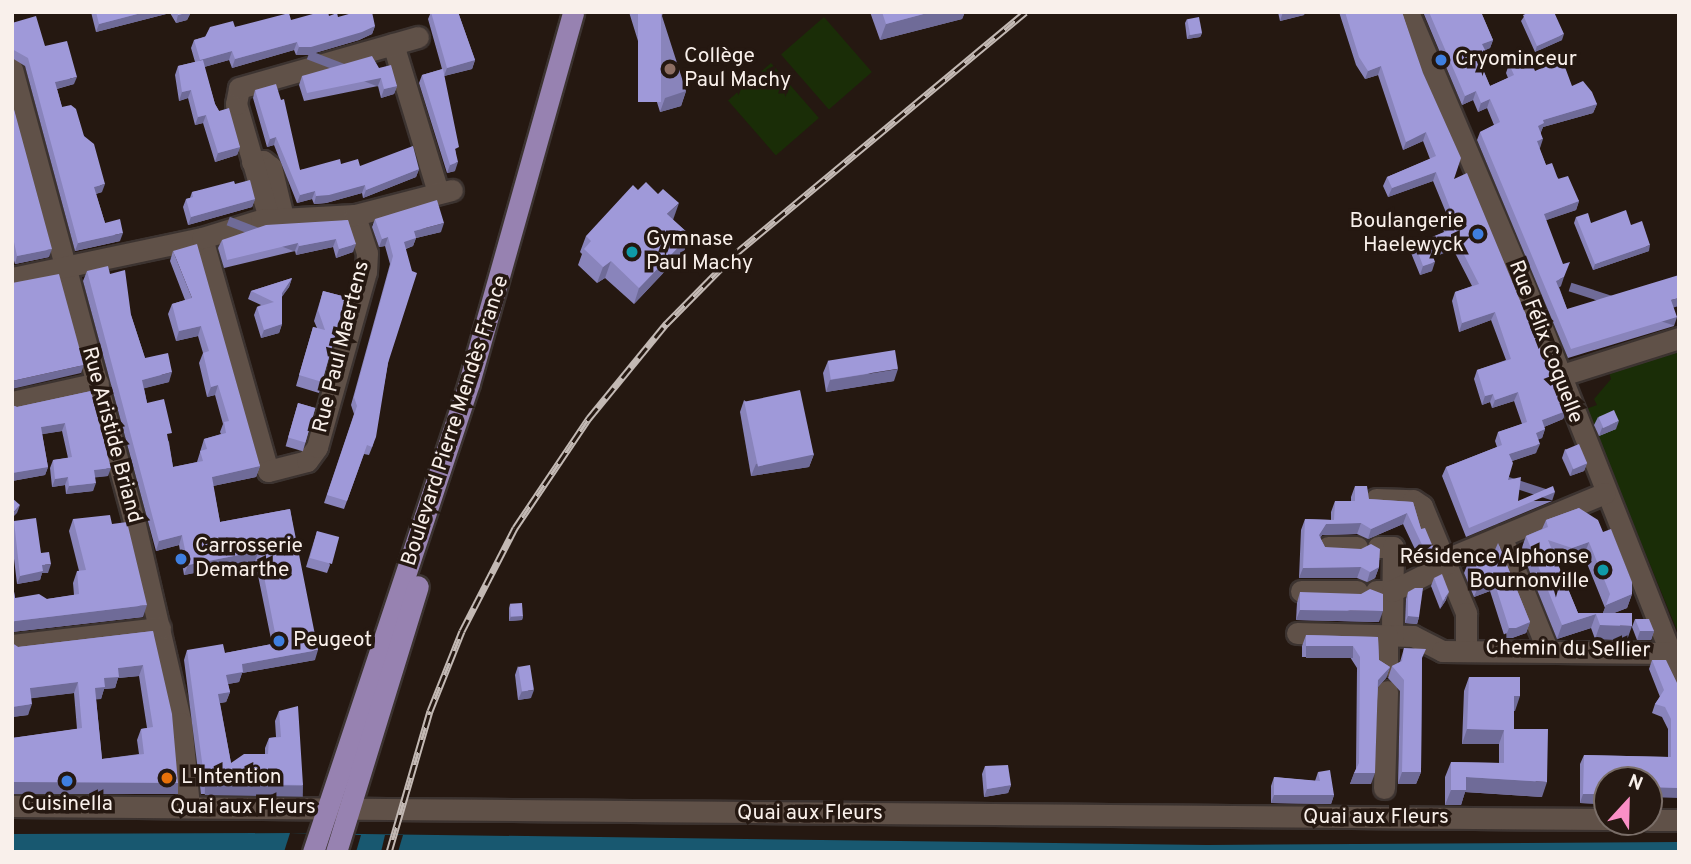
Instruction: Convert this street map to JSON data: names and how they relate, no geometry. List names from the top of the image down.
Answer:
{
  "streets": {
    "main road": ["Boulevard Pierre Mendès France"],
    "street": [
      "Rue Félix Coquelle",
      "Rue Paul Maertens",
      "Rue Aristide Briand",
      "Chemin du Sellier",
      "Quai aux Fleurs"
    ]
  },
  "crossings": [
    ["Rue Félix Coquelle", "Chemin du Sellier"],
    ["Boulevard Pierre Mendès France", "Quai aux Fleurs"],
    ["Rue Aristide Briand", "Quai aux Fleurs"]
  ],
  "places": [
    "Cryominceur",
    "Collège Paul Machy",
    "Boulangerie Haelewyck",
    "Gymnase Paul Machy",
    "Carrosserie Demarthe",
    "Résidence Alphonse Bournonville",
    "Peugeot",
    "L'Intention",
    "Cuisinella"
  ],
  "north": "top"
}
